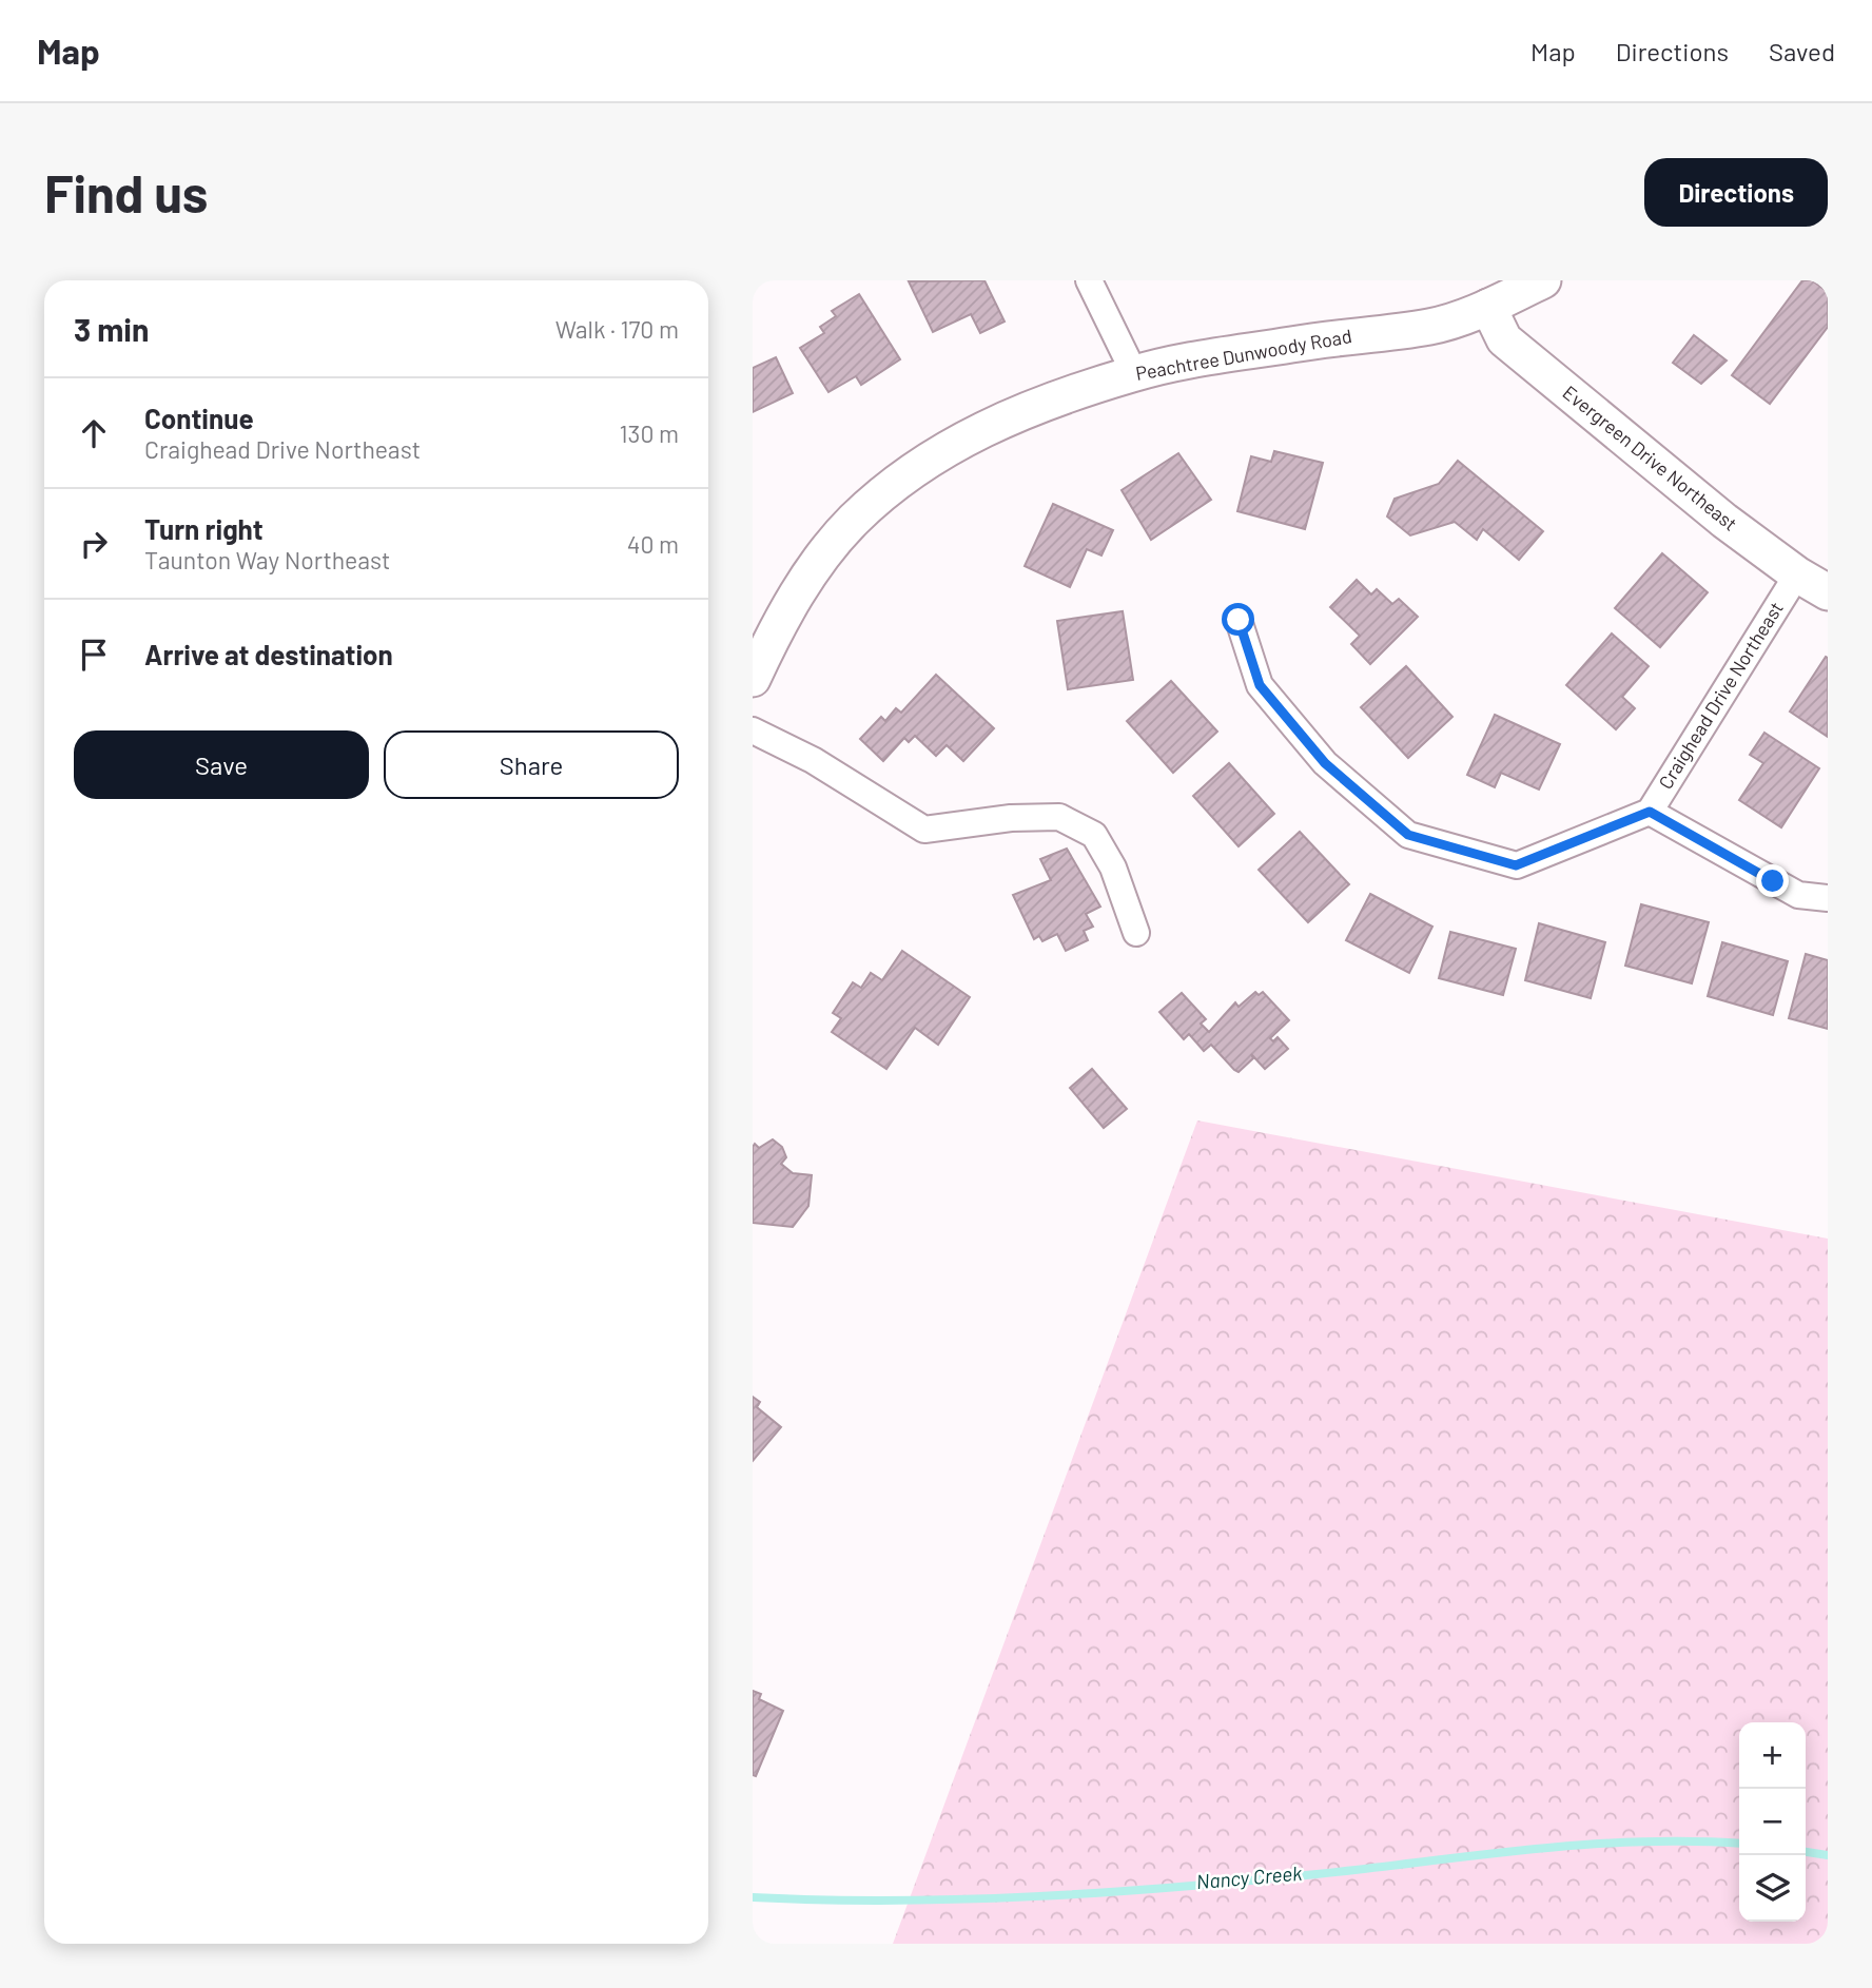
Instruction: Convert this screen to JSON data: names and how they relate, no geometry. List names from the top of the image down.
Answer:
{
  "streets": {
    "main road": ["Peachtree Dunwoody Road", "Evergreen Drive Northeast"],
    "street": ["Craighead Drive Northeast"]
  },
  "crossings": [
    ["Peachtree Dunwoody Road", "Evergreen Drive Northeast"],
    ["Evergreen Drive Northeast", "Craighead Drive Northeast"]
  ],
  "water": ["Nancy Creek"],
  "page": {
    "header": "Map",
    "nav": ["Map", "Directions", "Saved"],
    "buttons": [
      "Directions",
      ["Save", "Share"]
    ],
    "title": "Find us",
    "heading": ["3 min", "Walk · 170 m"],
    "list": [
      ["Continue", "Craighead Drive Northeast", "130 m"],
      ["Turn right", "Taunton Way Northeast", "40 m"],
      "Arrive at destination"
    ],
    "map_buttons": ["+", "−"]
  }
}
